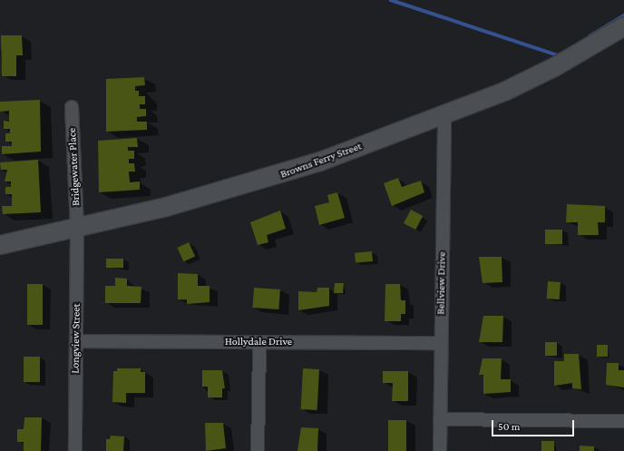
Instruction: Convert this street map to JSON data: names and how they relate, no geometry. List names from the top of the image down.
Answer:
{
  "streets": {
    "street": [
      "Browns Ferry Street",
      "Bridgewater Place",
      "Bellview Drive",
      "Longview Street",
      "Hollydale Drive"
    ]
  },
  "crossings": [
    ["Browns Ferry Street", "Bridgewater Place"],
    ["Browns Ferry Street", "Bellview Drive"],
    ["Browns Ferry Street", "Longview Street"],
    ["Bridgewater Place", "Longview Street"],
    ["Bellview Drive", "Hollydale Drive"],
    ["Longview Street", "Hollydale Drive"]
  ],
  "scale_bar": "50 m"
}
